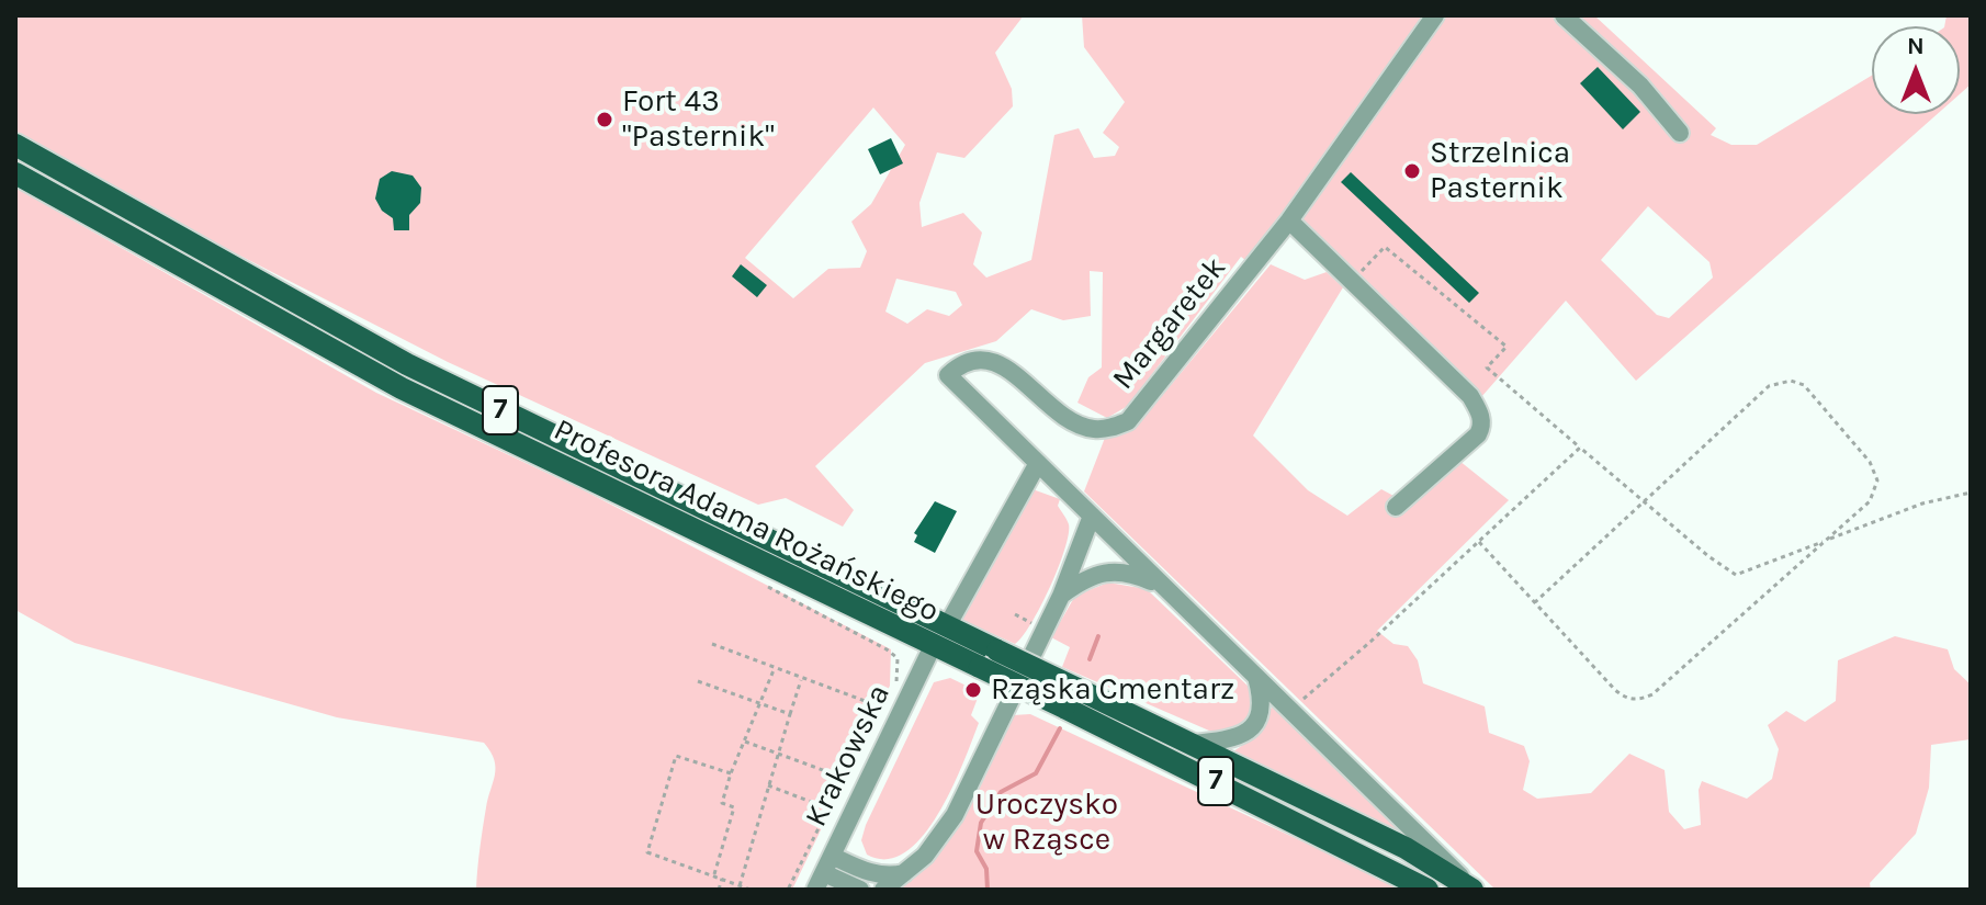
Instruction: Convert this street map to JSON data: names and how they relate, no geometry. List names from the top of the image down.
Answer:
{
  "streets": {
    "main road": ["7", "Profesora Adama Rożańskiego"],
    "street": ["Margaretek", "Krakowska"]
  },
  "crossings": [
    ["Margaretek", "Profesora Adama Rożańskiego"],
    ["Profesora Adama Rożańskiego", "Krakowska"]
  ],
  "parks": ["Uroczysko w Rząsce"],
  "places": ["Fort 43 \"Pasternik\"", "Strzelnica Pasternik", "Rząska Cmentarz"],
  "north": "top"
}
